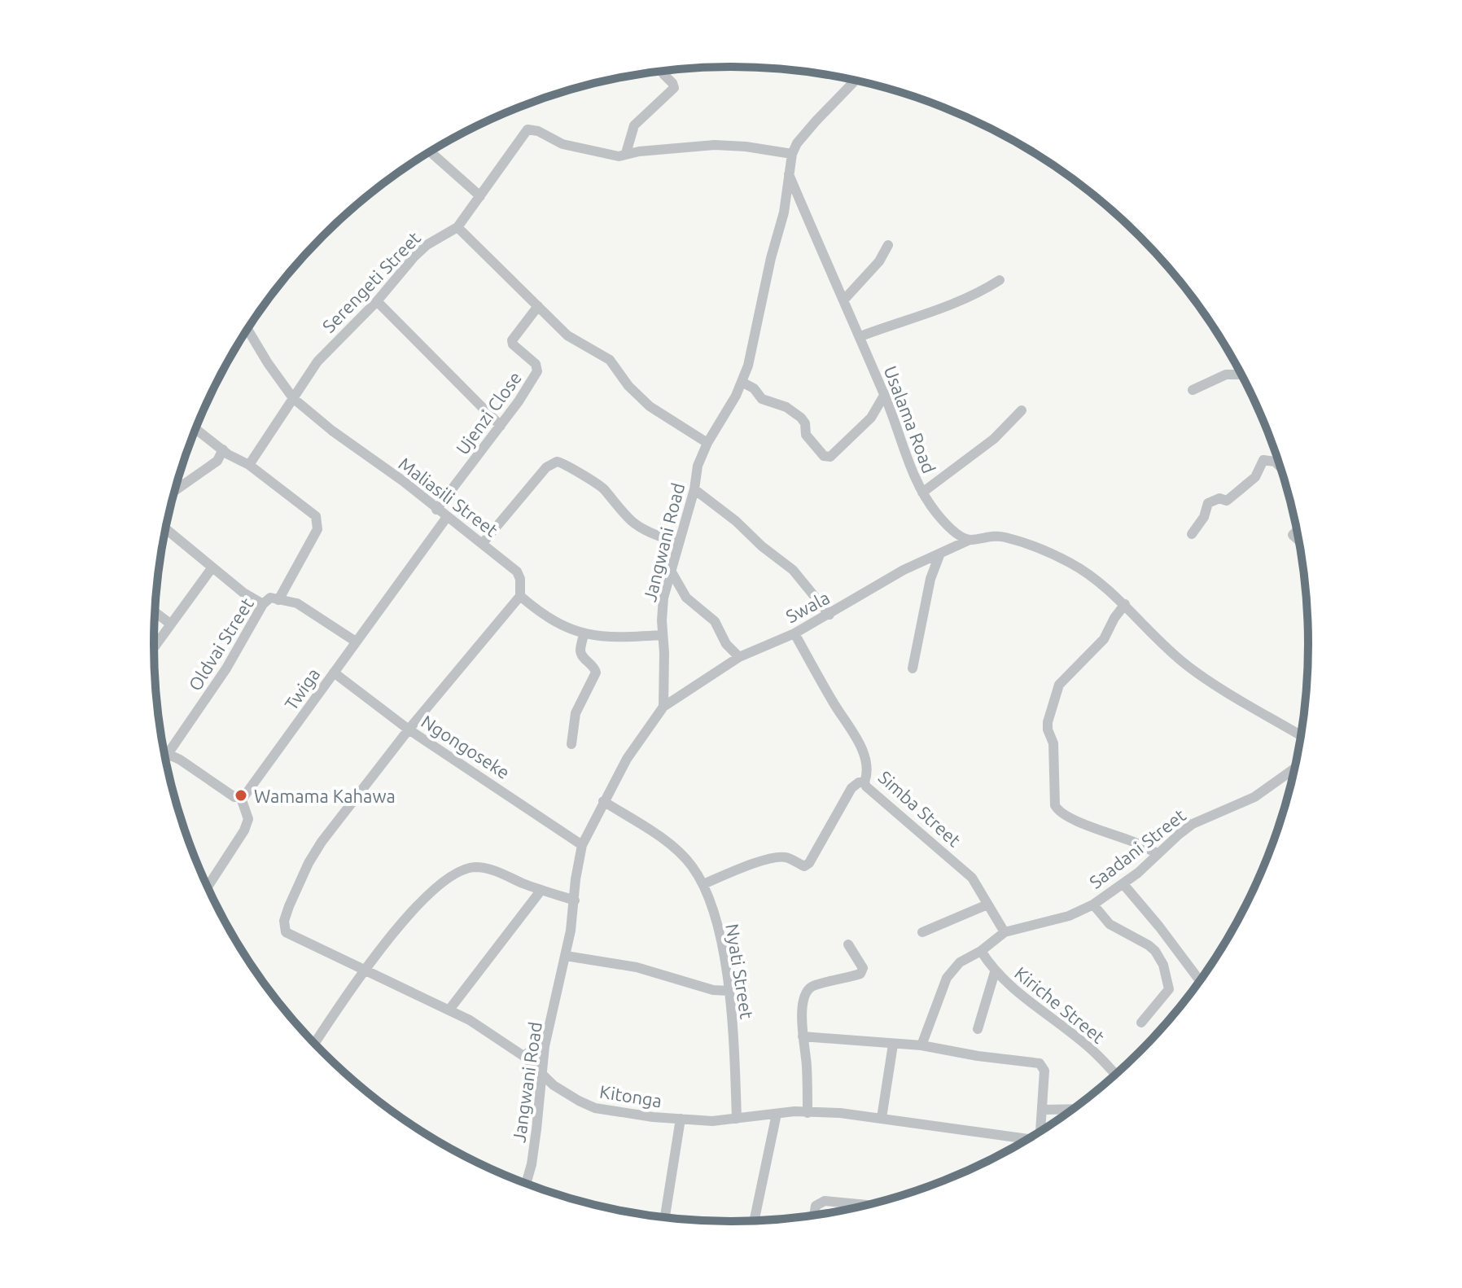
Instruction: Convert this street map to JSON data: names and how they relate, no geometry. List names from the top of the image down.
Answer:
{
  "streets": {
    "street": [
      "Serengeti Street",
      "Ujenzi Close",
      "Usalama Road",
      "Maliasili Street",
      "Jangwani Road",
      "Swala",
      "Oldvai Street",
      "Twiga",
      "Ngongoseke",
      "Simba Street",
      "Saadani Street",
      "Nyati Street",
      "Kiriche Street",
      "Kitonga"
    ]
  },
  "crossings": [
    ["Serengeti Street", "Maliasili Street"],
    ["Serengeti Street", "Jangwani Road"],
    ["Ujenzi Close", "Maliasili Street"],
    ["Usalama Road", "Jangwani Road"],
    ["Usalama Road", "Swala"],
    ["Maliasili Street", "Twiga"],
    ["Maliasili Street", "Kitonga"],
    ["Jangwani Road", "Swala"],
    ["Jangwani Road", "Ngongoseke"],
    ["Jangwani Road", "Nyati Street"],
    ["Jangwani Road", "Kitonga"],
    ["Swala", "Simba Street"],
    ["Oldvai Street", "Twiga"],
    ["Twiga", "Ngongoseke"],
    ["Ngongoseke", "Kitonga"],
    ["Simba Street", "Saadani Street"],
    ["Saadani Street", "Kiriche Street"],
    ["Saadani Street", "Kitonga"],
    ["Nyati Street", "Kitonga"]
  ],
  "places": ["Wamama Kahawa"]
}
